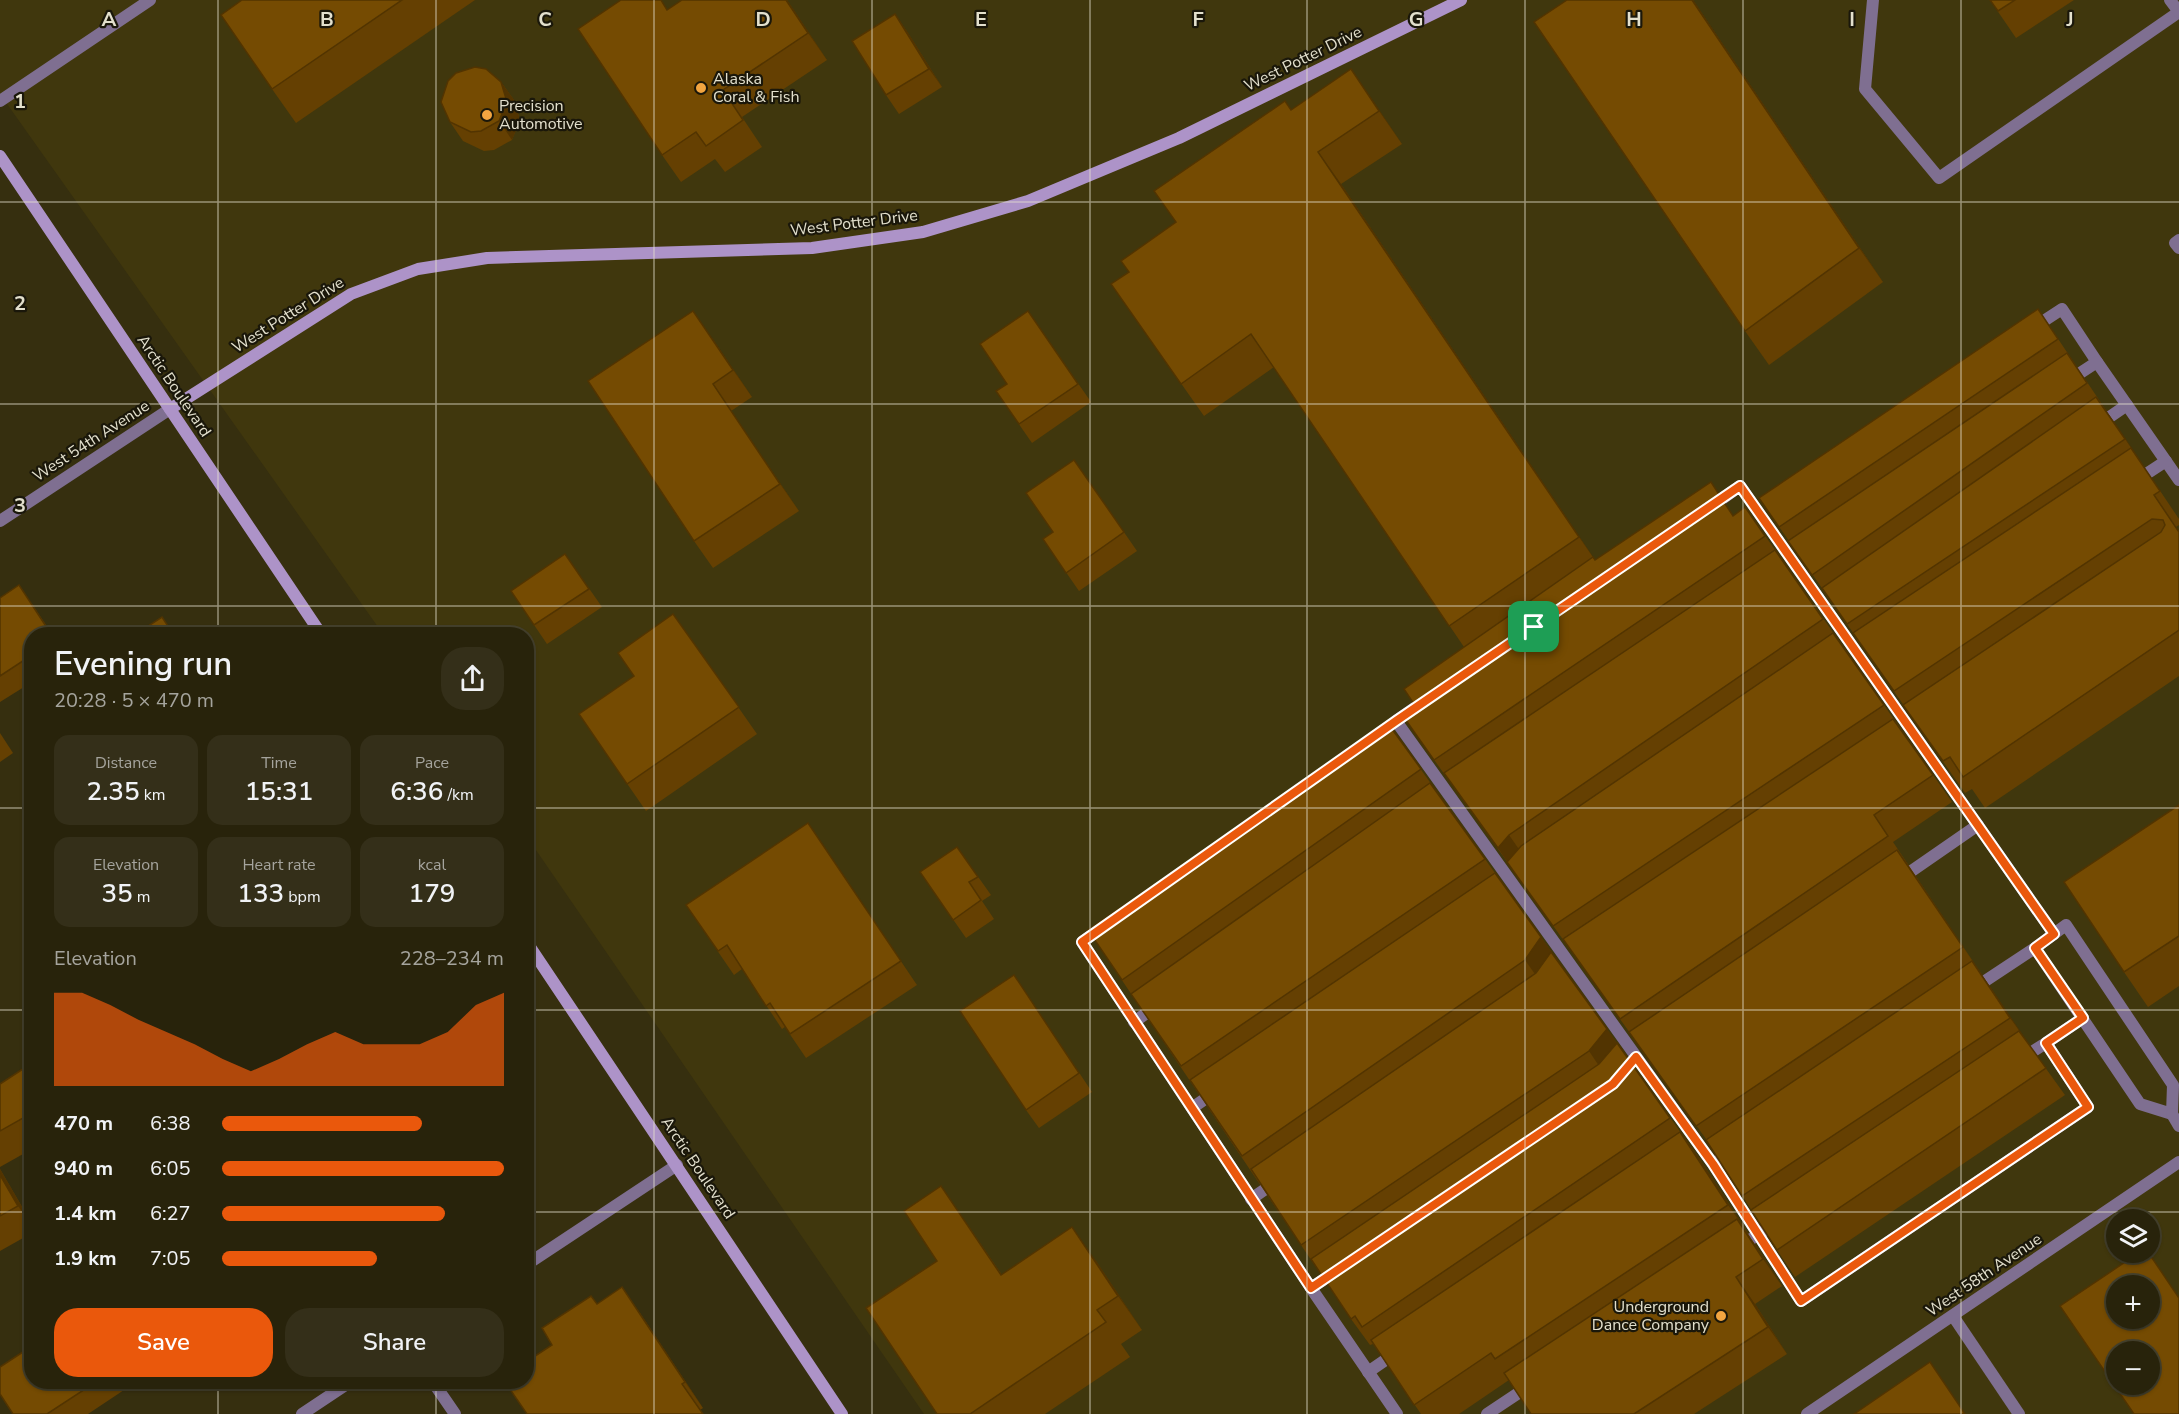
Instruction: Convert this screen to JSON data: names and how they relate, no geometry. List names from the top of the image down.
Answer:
{
  "streets": {
    "main road": ["West Potter Drive", "Arctic Boulevard"],
    "street": ["West 54th Avenue", "West 58th Avenue"]
  },
  "crossings": [
    ["West Potter Drive", "Arctic Boulevard"],
    ["West Potter Drive", "West 54th Avenue"],
    ["Arctic Boulevard", "West 54th Avenue"]
  ],
  "places": ["Alaska Coral & Fish", "Precision Automotive", "Underground Dance Company"],
  "page": {
    "heading": ["Evening run", "20:28 · 5 × 470 m"],
    "stats": [
      ["Distance", "2.35 km"],
      ["Time", "15:31"],
      ["Pace", "6:36 /km"],
      ["Elevation", "35 m"],
      ["Heart rate", "133 bpm"],
      ["kcal", "179"]
    ],
    "chart": ["Elevation", "228–234 m"],
    "list": [
      {
        "name": "470 m",
        "note": "6:38"
      },
      {
        "name": "940 m",
        "note": "6:05"
      },
      {
        "name": "1.4 km",
        "note": "6:27"
      },
      {
        "name": "1.9 km",
        "note": "7:05"
      }
    ],
    "map_buttons": ["+", "−"],
    "buttons": ["Save", "Share"]
  },
  "grid": {
    "columns": [
      "A",
      "B",
      "C",
      "D",
      "E",
      "F",
      "G",
      "H",
      "I",
      "J"
    ],
    "rows": ["1", "2", "3"]
  }
}
